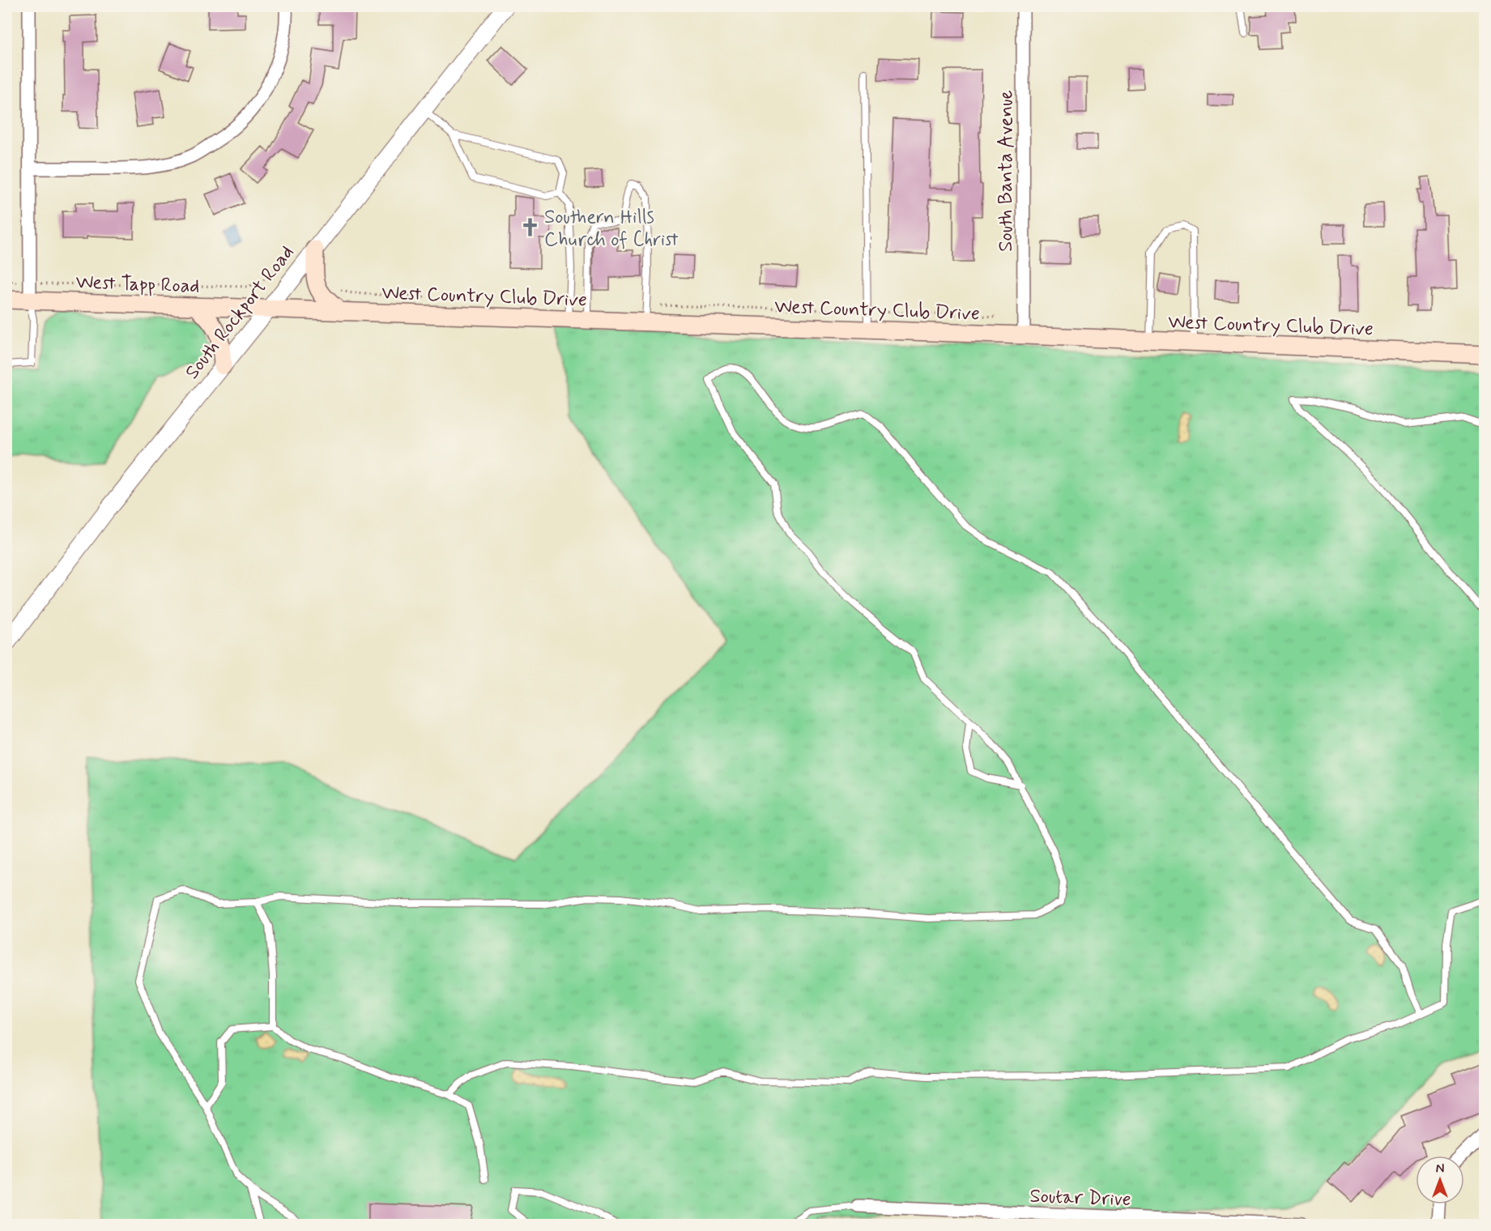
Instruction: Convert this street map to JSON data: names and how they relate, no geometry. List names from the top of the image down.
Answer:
{
  "streets": {
    "main road": ["West Tapp Road", "West Country Club Drive"],
    "street": ["South Banta Avenue", "South Rockport Road", "Soutar Drive"]
  },
  "crossings": [
    ["South Banta Avenue", "West Country Club Drive"],
    ["West Tapp Road", "West Country Club Drive"],
    ["West Tapp Road", "South Rockport Road"],
    ["West Country Club Drive", "South Rockport Road"]
  ],
  "places": {
    "church": ["Southern Hills Church of Christ"]
  },
  "north": "top"
}
